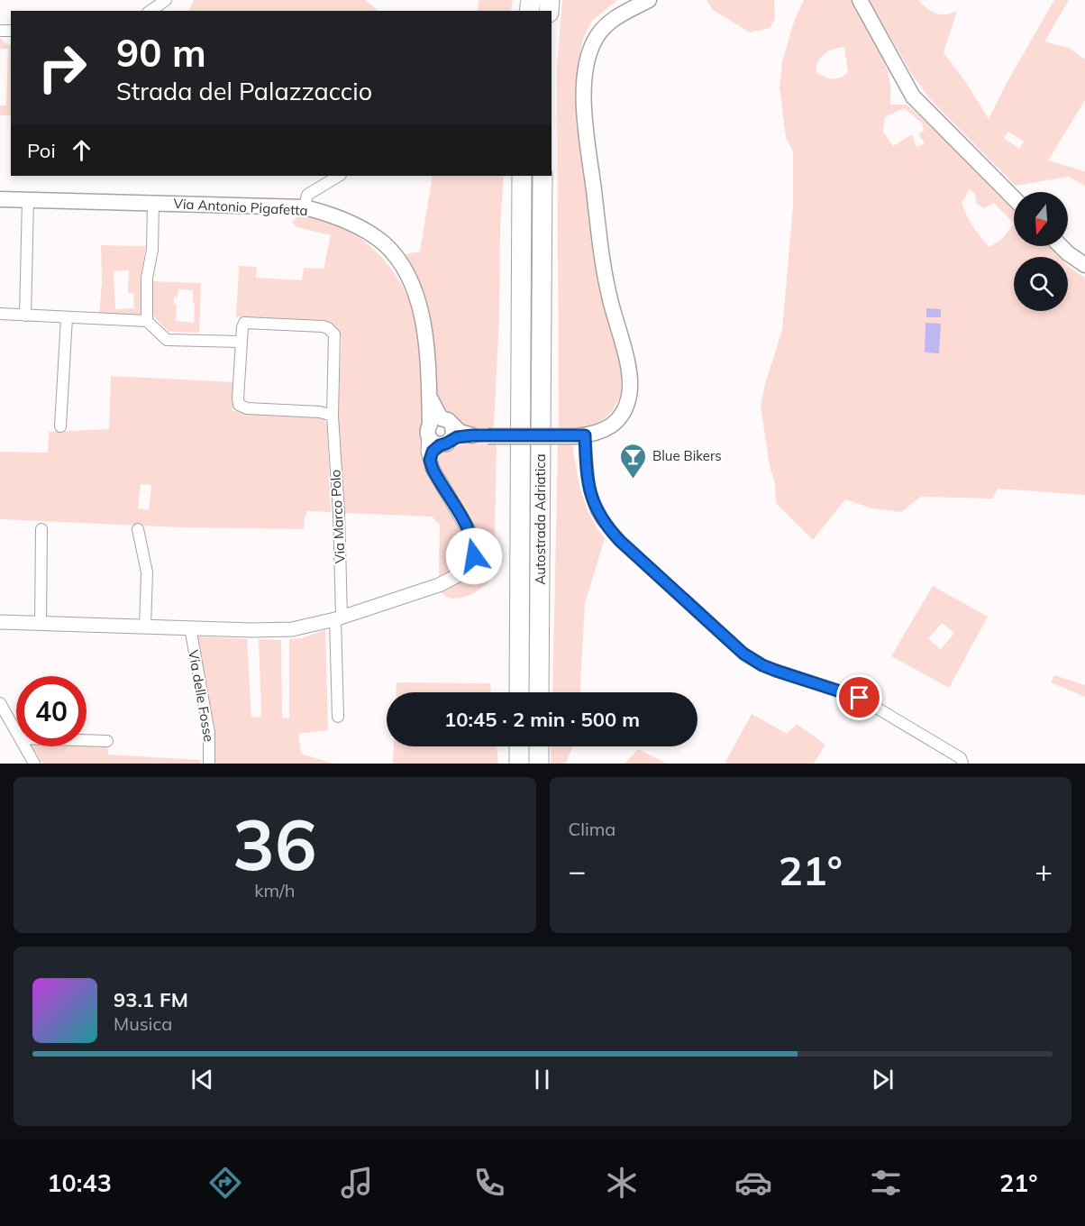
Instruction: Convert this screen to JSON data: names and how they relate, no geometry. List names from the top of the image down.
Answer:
{
  "streets": {
    "highway": ["Autostrada Adriatica"],
    "main road": ["Via Antonio Pigafetta"],
    "street": ["Via Marco Polo", "Via delle Fosse"]
  },
  "places": {
    "bar": ["Blue Bikers"]
  },
  "north": "bottom",
  "page": {
    "turn": ["90 m", "Strada del Palazzaccio"],
    "then": "Poi",
    "limit": "40",
    "trip": "10:45 · 2 min · 500 m",
    "tile": [
      ["36", "km/h"],
      "Clima"
    ],
    "heat": ["−", "21°", "+"],
    "song": ["93.1 FM", "Musica"],
    "tabs": ["10:43", "21°"]
  }
}
